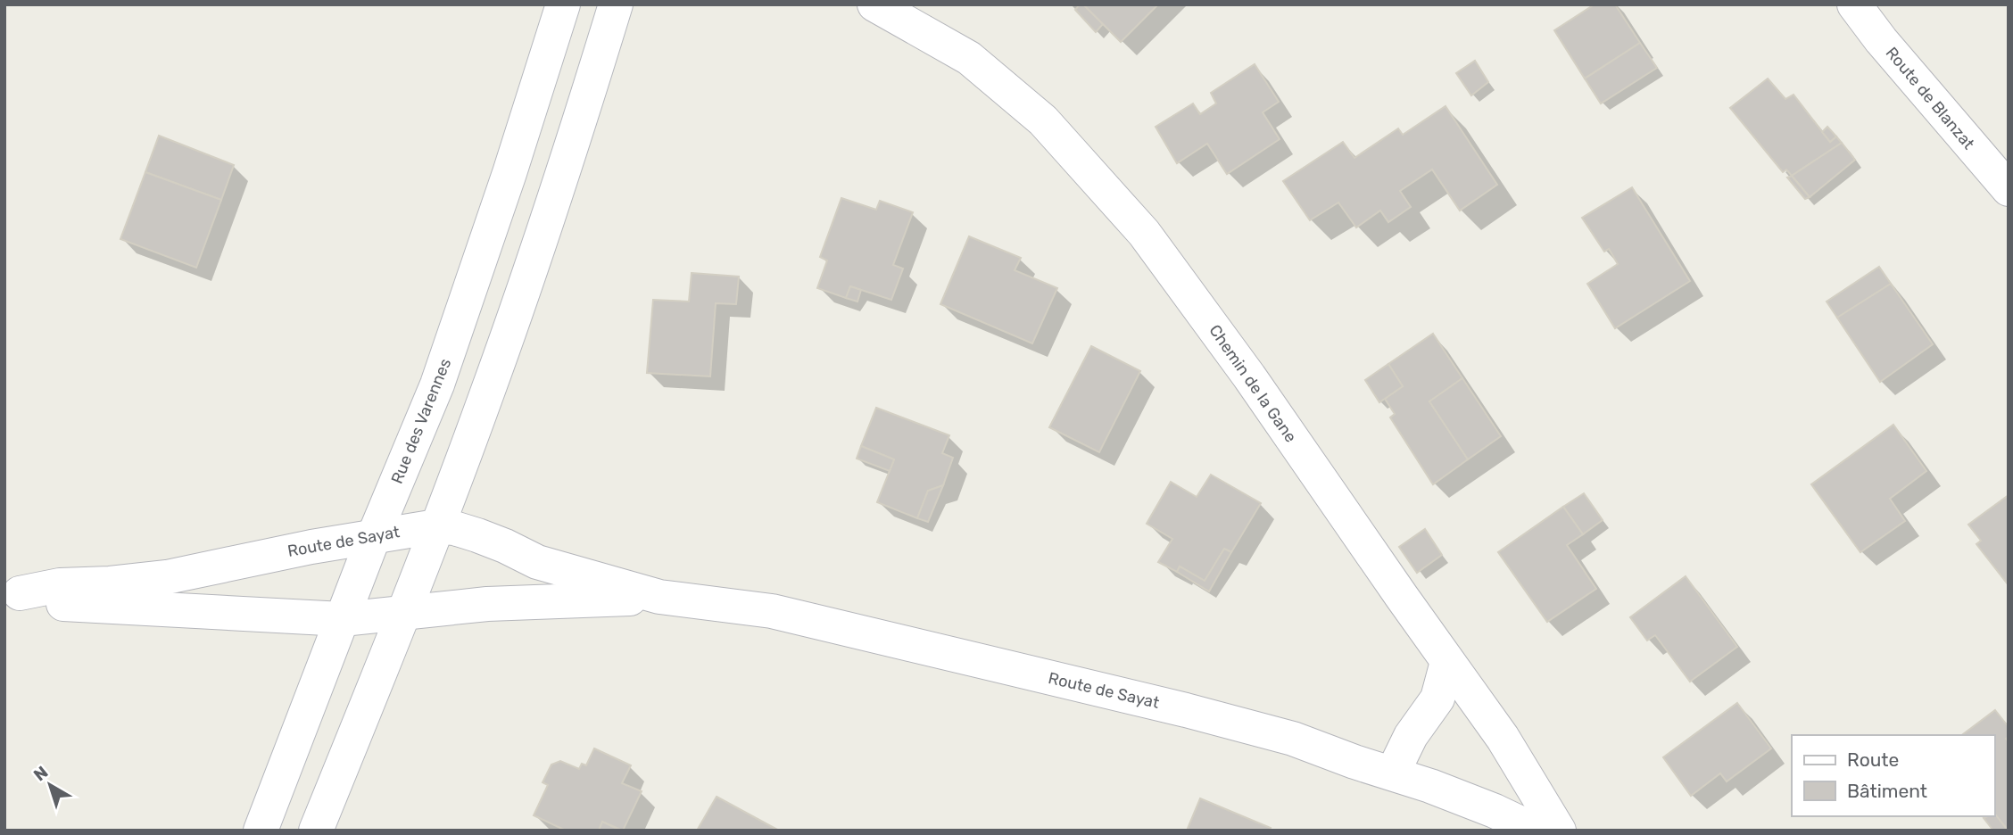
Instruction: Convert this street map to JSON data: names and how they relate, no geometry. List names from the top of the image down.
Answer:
{
  "streets": {
    "street": [
      "Route de Blanzat",
      "Chemin de la Gane",
      "Rue des Varennes",
      "Route de Sayat"
    ]
  },
  "crossings": [
    ["Rue des Varennes", "Route de Sayat"]
  ],
  "legend": ["Route", "Bâtiment"],
  "north": "top left"
}
